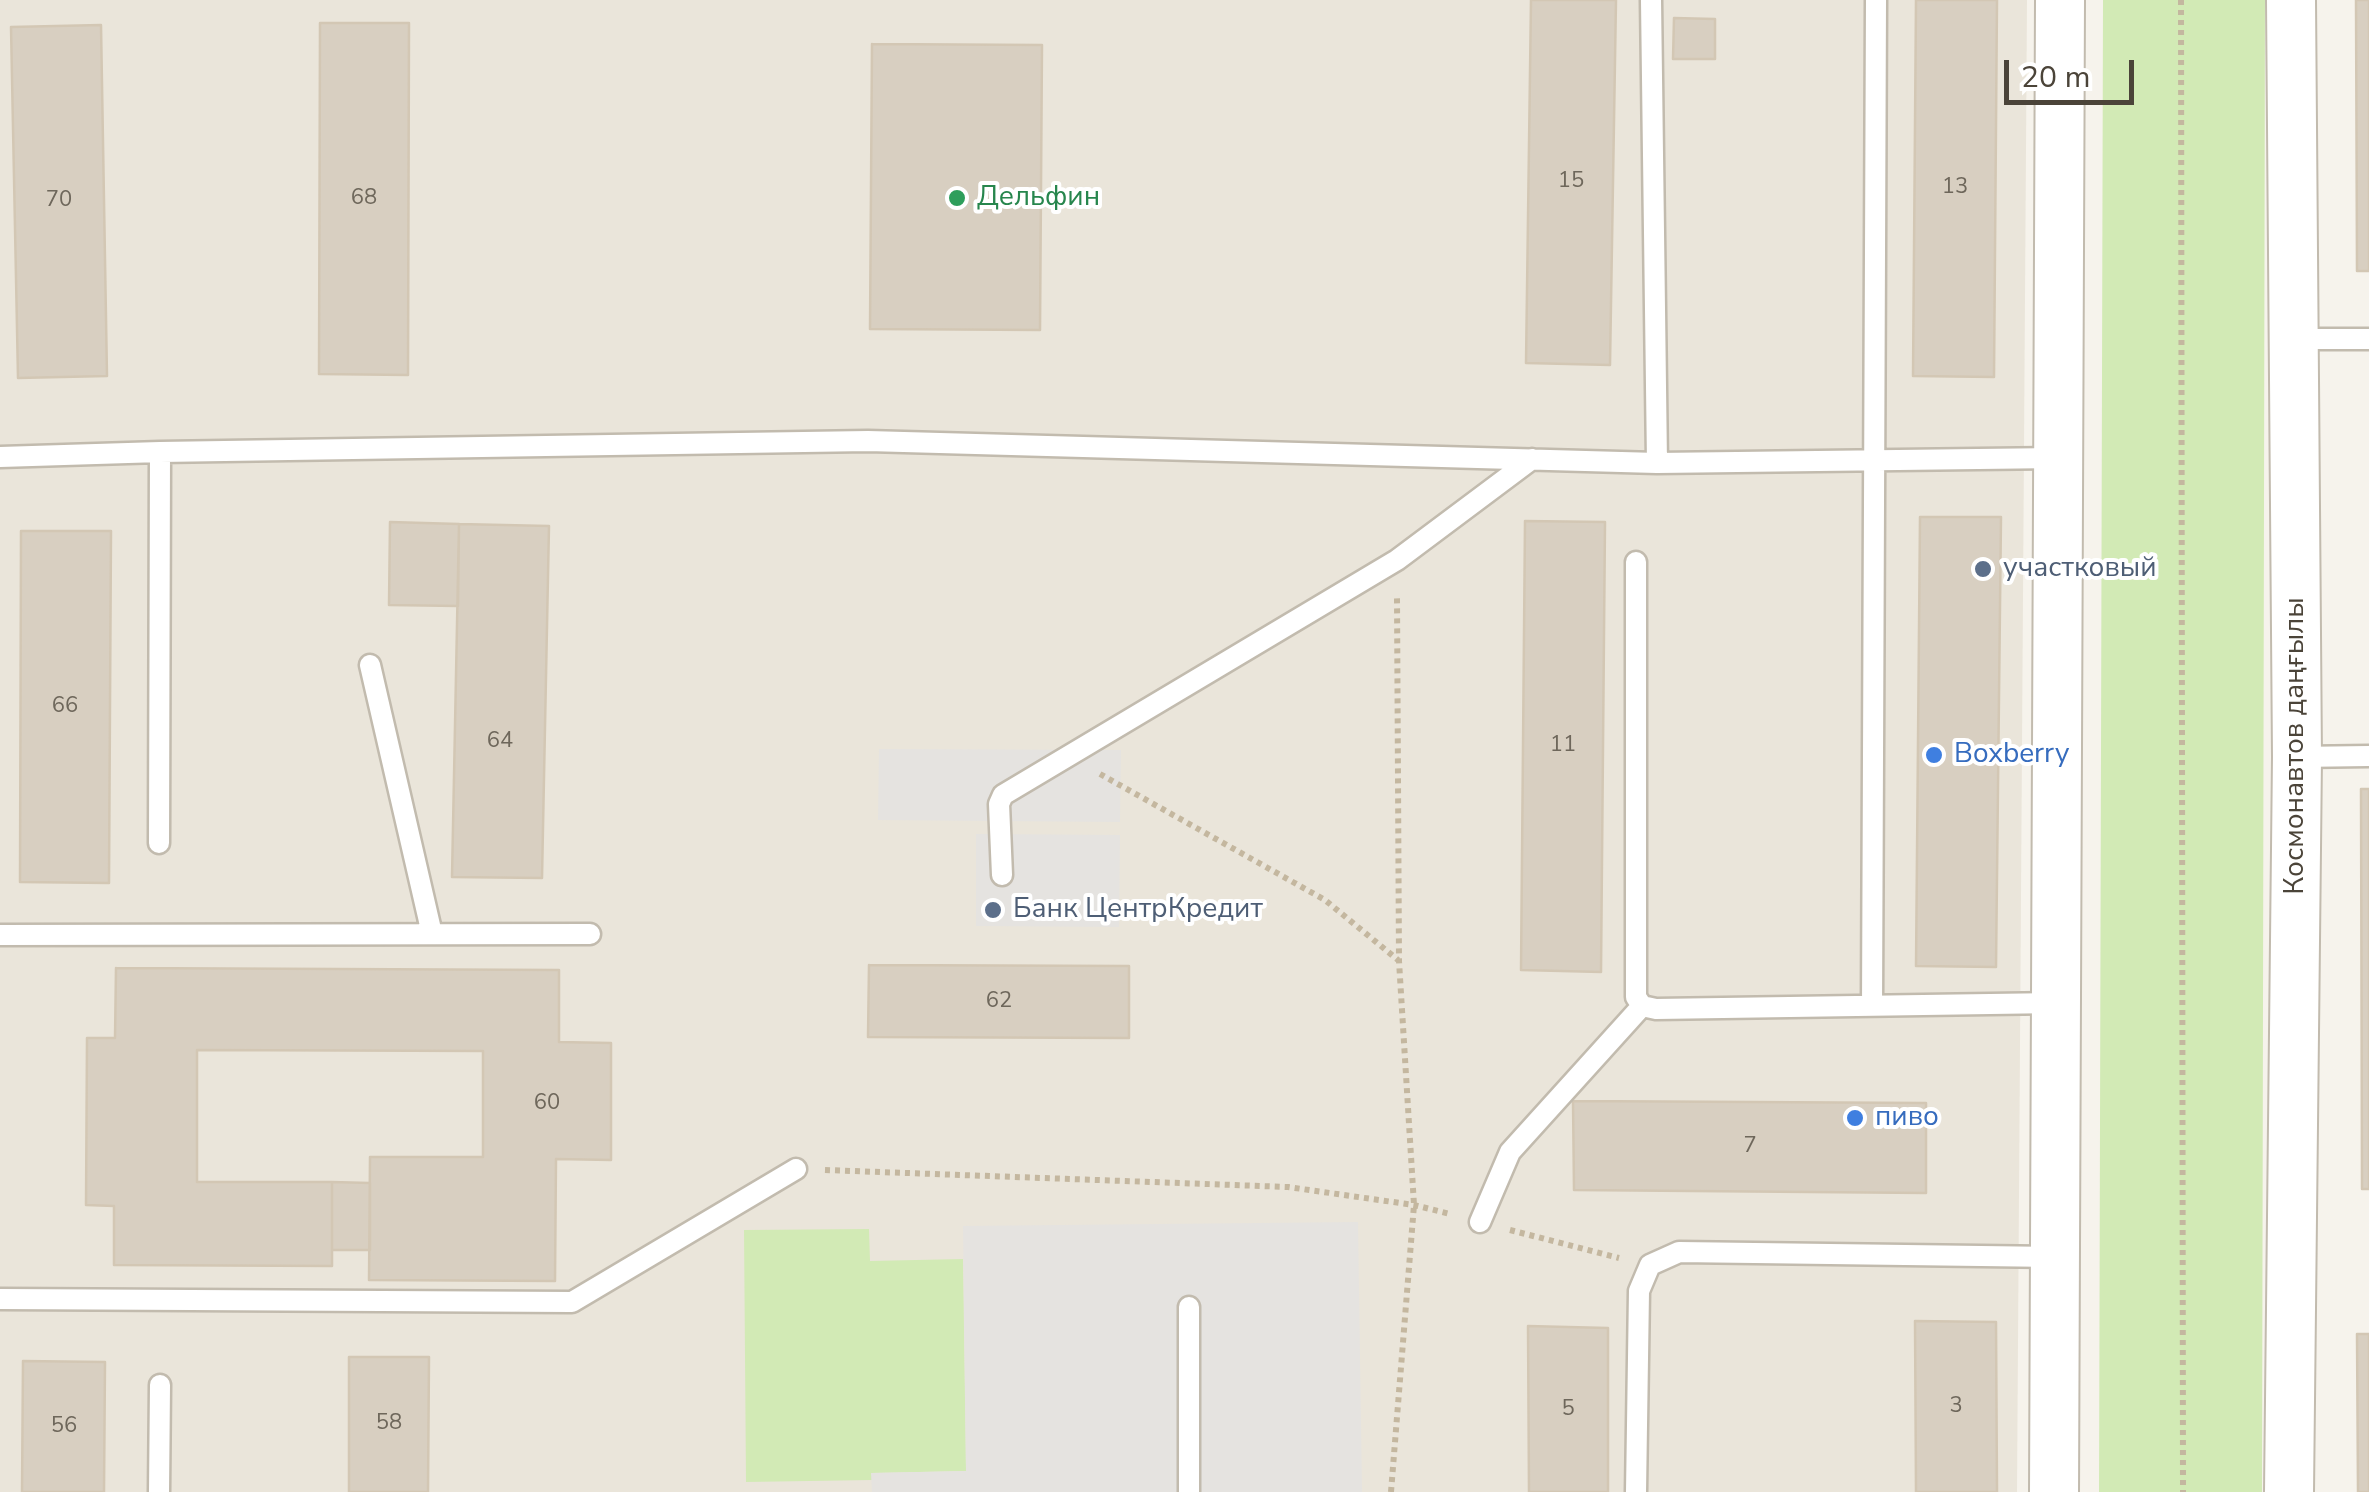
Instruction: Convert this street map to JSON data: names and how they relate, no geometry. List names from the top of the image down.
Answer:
{
  "streets": {
    "street": ["Космонавтов даңғылы"]
  },
  "places": [
    "Дельфин",
    "участковый",
    "Boxberry",
    "Банк ЦентрКредит",
    "пиво"
  ],
  "house_numbers": [
    "15",
    "13",
    "68",
    "70",
    "66",
    "64",
    "11",
    "62",
    "60",
    "7",
    "3",
    "5",
    "58",
    "56"
  ],
  "scale_bar": "20 m"
}
